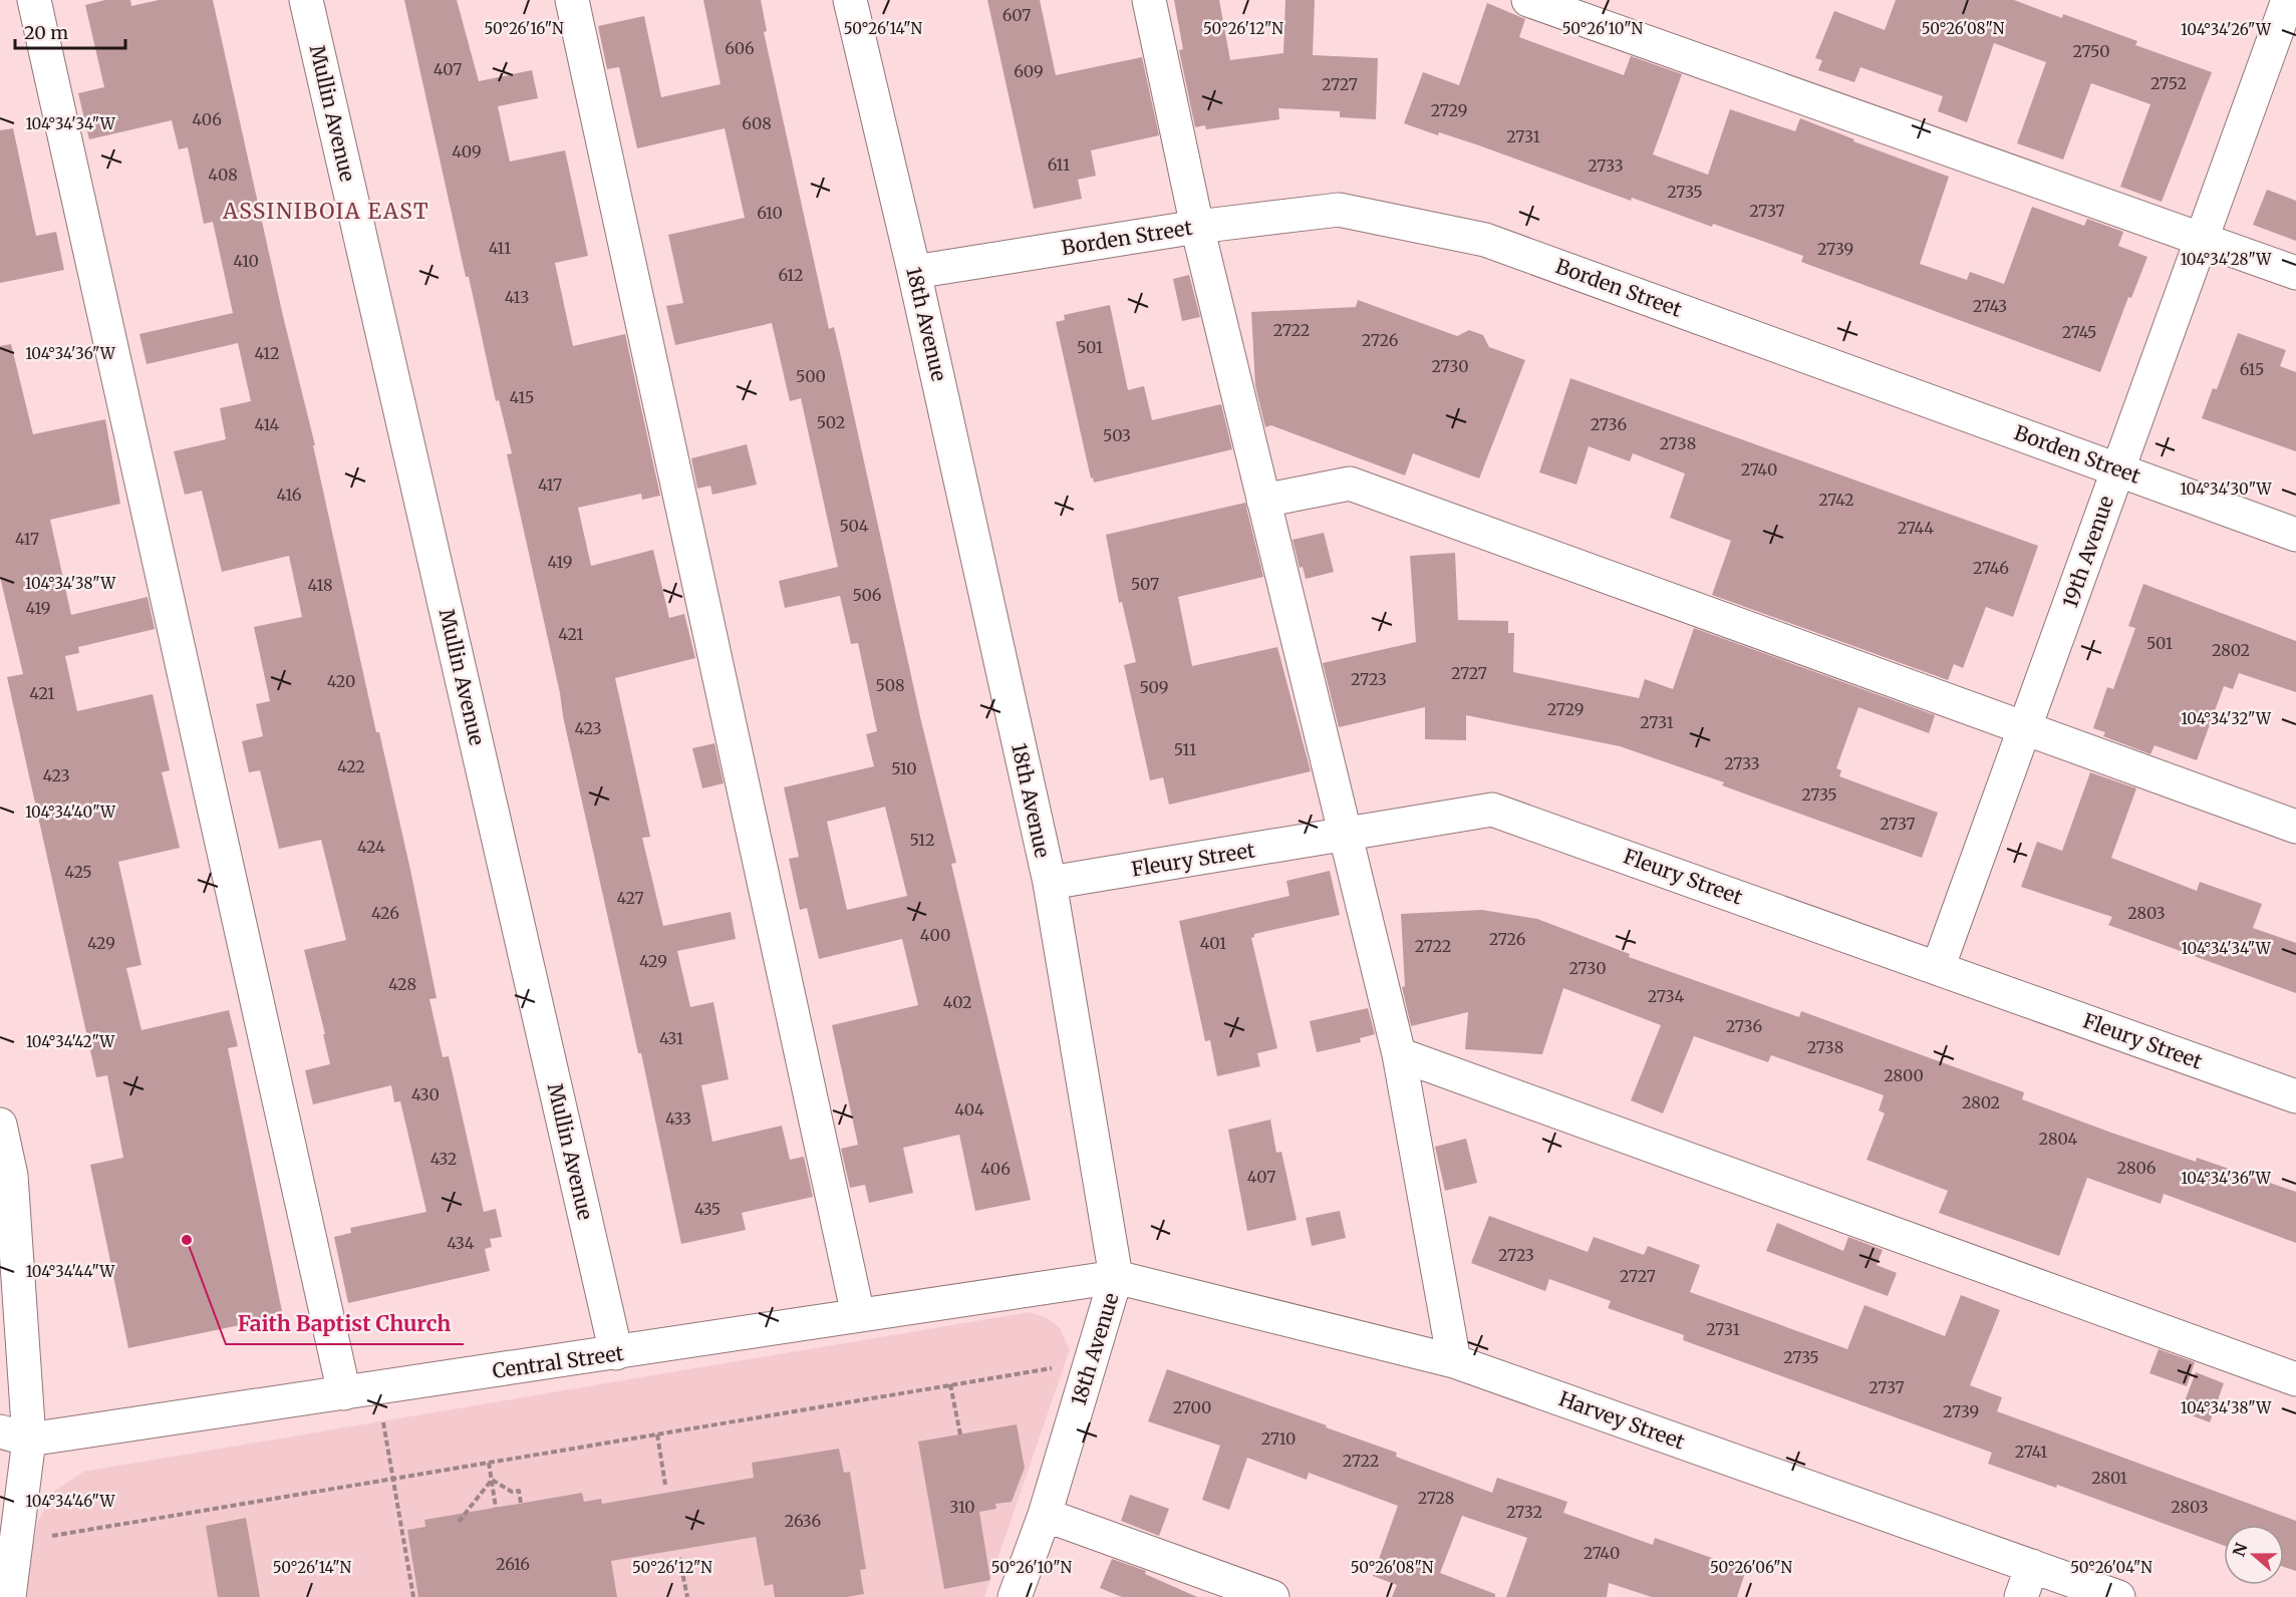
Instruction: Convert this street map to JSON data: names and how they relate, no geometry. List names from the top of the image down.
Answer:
{
  "streets": {
    "street": [
      "Mullin Avenue",
      "Borden Street",
      "18th Avenue",
      "19th Avenue",
      "Fleury Street",
      "Central Street",
      "Harvey Street"
    ]
  },
  "crossings": [
    ["Mullin Avenue", "Central Street"],
    ["Borden Street", "18th Avenue"],
    ["Borden Street", "19th Avenue"],
    ["18th Avenue", "Fleury Street"],
    ["18th Avenue", "Central Street"],
    ["18th Avenue", "Harvey Street"],
    ["19th Avenue", "Fleury Street"],
    ["Central Street", "Harvey Street"]
  ],
  "districts": ["ASSINIBOIA EAST"],
  "places": ["Faith Baptist Church"],
  "house_numbers": [
    "607",
    "606",
    "2750",
    "407",
    "609",
    "2752",
    "2727",
    "2729",
    "406",
    "608",
    "2731",
    "409",
    "611",
    "2733",
    "408",
    "2735",
    "2737",
    "610",
    "411",
    "2739",
    "410",
    "612",
    "413",
    "2743",
    "2722",
    "2745",
    "2726",
    "501",
    "412",
    "2730",
    "615",
    "500",
    "415",
    "502",
    "414",
    "2736",
    "503",
    "2738",
    "2740",
    "417",
    "416",
    "2742",
    "504",
    "2744",
    "417",
    "419",
    "2746",
    "507",
    "418",
    "506",
    "419",
    "421",
    "501",
    "2802",
    "2727",
    "2723",
    "420",
    "508",
    "509",
    "421",
    "2729",
    "2731",
    "423",
    "511",
    "2733",
    "422",
    "510",
    "423",
    "2735",
    "2737",
    "512",
    "424",
    "425",
    "427",
    "426",
    "2803",
    "400",
    "2726",
    "429",
    "401",
    "2722",
    "429",
    "2730",
    "428",
    "2734",
    "402",
    "2736",
    "431",
    "2738",
    "2800",
    "430",
    "2802",
    "404",
    "433",
    "2804",
    "432",
    "2806",
    "406",
    "407",
    "435",
    "434",
    "2723",
    "2727",
    "2731",
    "2735",
    "2737",
    "2700",
    "2739",
    "2710",
    "2741",
    "2722",
    "2801",
    "2728",
    "310",
    "2803",
    "2732",
    "2636",
    "2740",
    "2616"
  ],
  "scale_bar": "20 m",
  "north": "left",
  "coordinates": [
    "50°26'16\"N",
    "50°26'14\"N",
    "50°26'12\"N",
    "50°26'10\"N",
    "50°26'08\"N",
    "104°34'26\"W",
    "104°34'34\"W",
    "104°34'28\"W",
    "104°34'36\"W",
    "104°34'30\"W",
    "104°34'38\"W",
    "104°34'32\"W",
    "104°34'40\"W",
    "104°34'42\"W",
    "104°34'44\"W",
    "104°34'46\"W",
    "50°26'06\"N",
    "50°26'04\"N"
  ]
}
